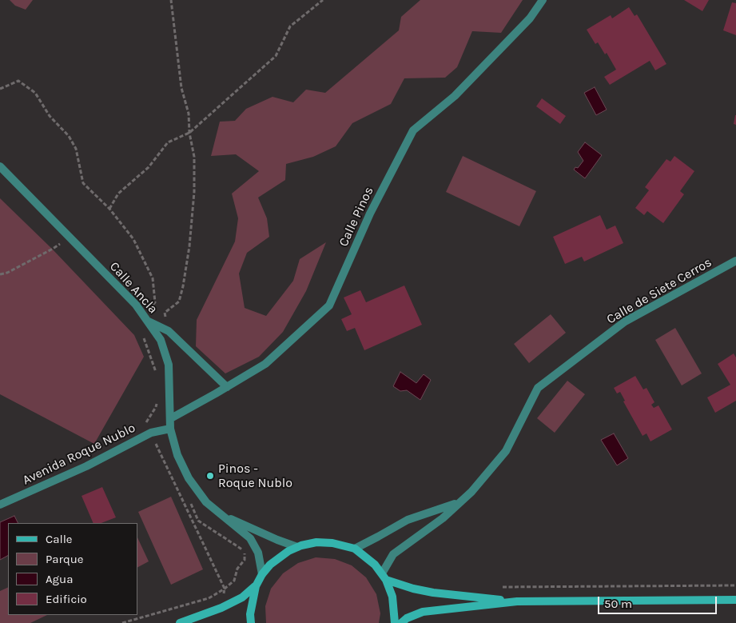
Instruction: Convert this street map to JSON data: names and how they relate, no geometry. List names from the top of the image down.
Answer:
{
  "streets": {
    "street": [
      "Calle Pinos",
      "Calle Ancla",
      "Calle de Siete Cerros",
      "Avenida Roque Nublo"
    ]
  },
  "crossings": [
    ["Calle Pinos", "Calle Ancla"],
    ["Calle Ancla", "Avenida Roque Nublo"]
  ],
  "places": ["Pinos - Roque Nublo"],
  "legend": [
    "Calle",
    "Parque",
    "Agua",
    "Edificio"
  ],
  "scale_bar": "50 m"
}
